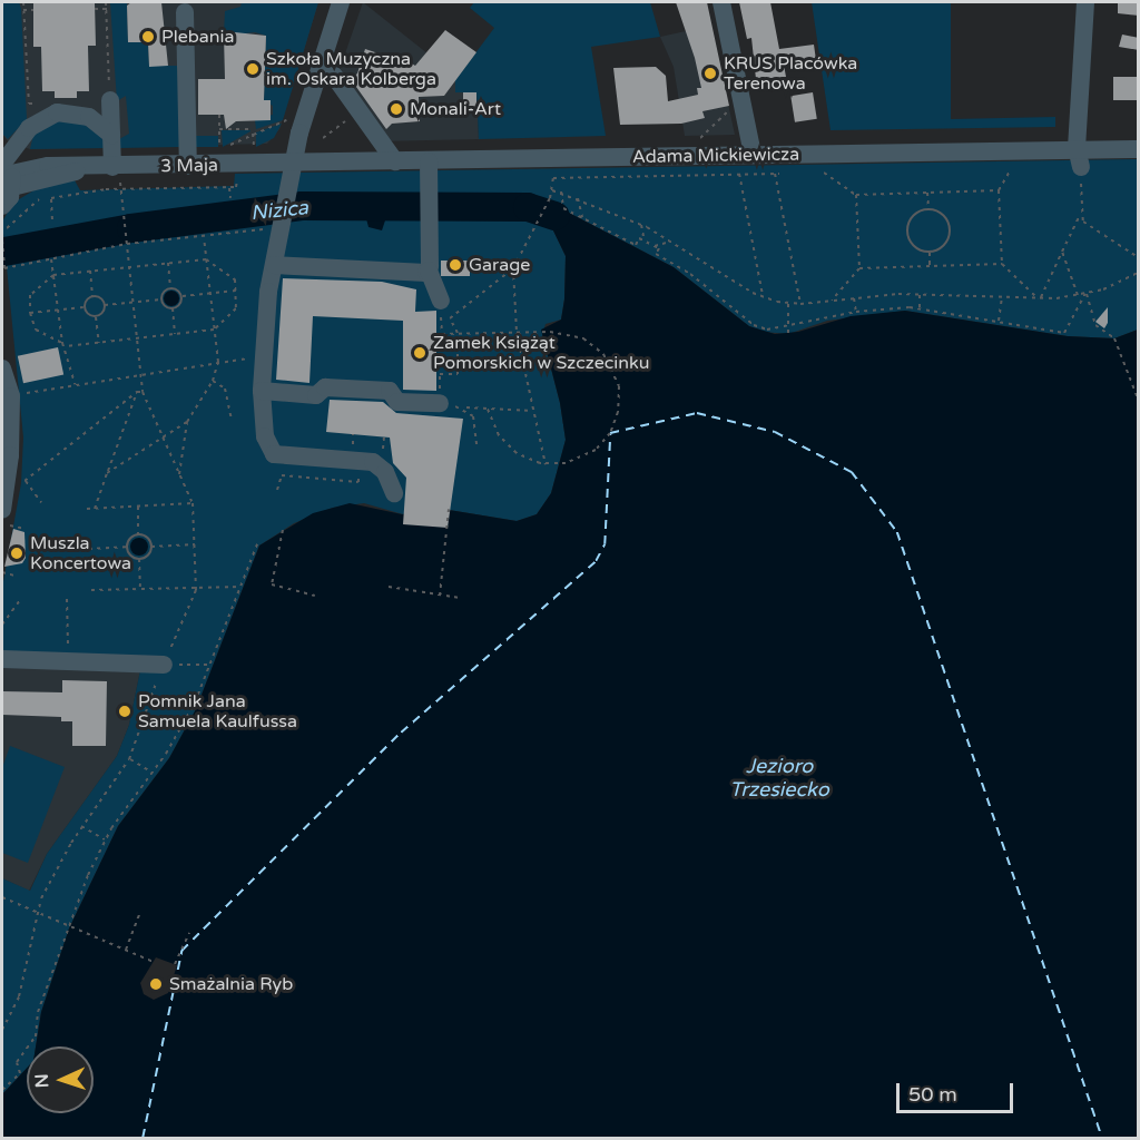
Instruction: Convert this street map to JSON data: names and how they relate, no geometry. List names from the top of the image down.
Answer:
{
  "streets": {
    "street": ["Adama Mickiewicza", "3 Maja"]
  },
  "crossings": [
    ["Adama Mickiewicza", "3 Maja"]
  ],
  "water": ["Nizica", "Jezioro Trzesiecko"],
  "places": [
    "Plebania",
    "Szkoła Muzyczna im. Oskara Kolberga",
    "KRUS Placówka Terenowa",
    "Monali-Art",
    "Garage",
    "Zamek Książąt Pomorskich w Szczecinku",
    "Muszla Koncertowa",
    "Pomnik Jana Samuela Kaulfussa",
    "Smażalnia Ryb"
  ],
  "scale_bar": "50 m",
  "north": "left"
}
